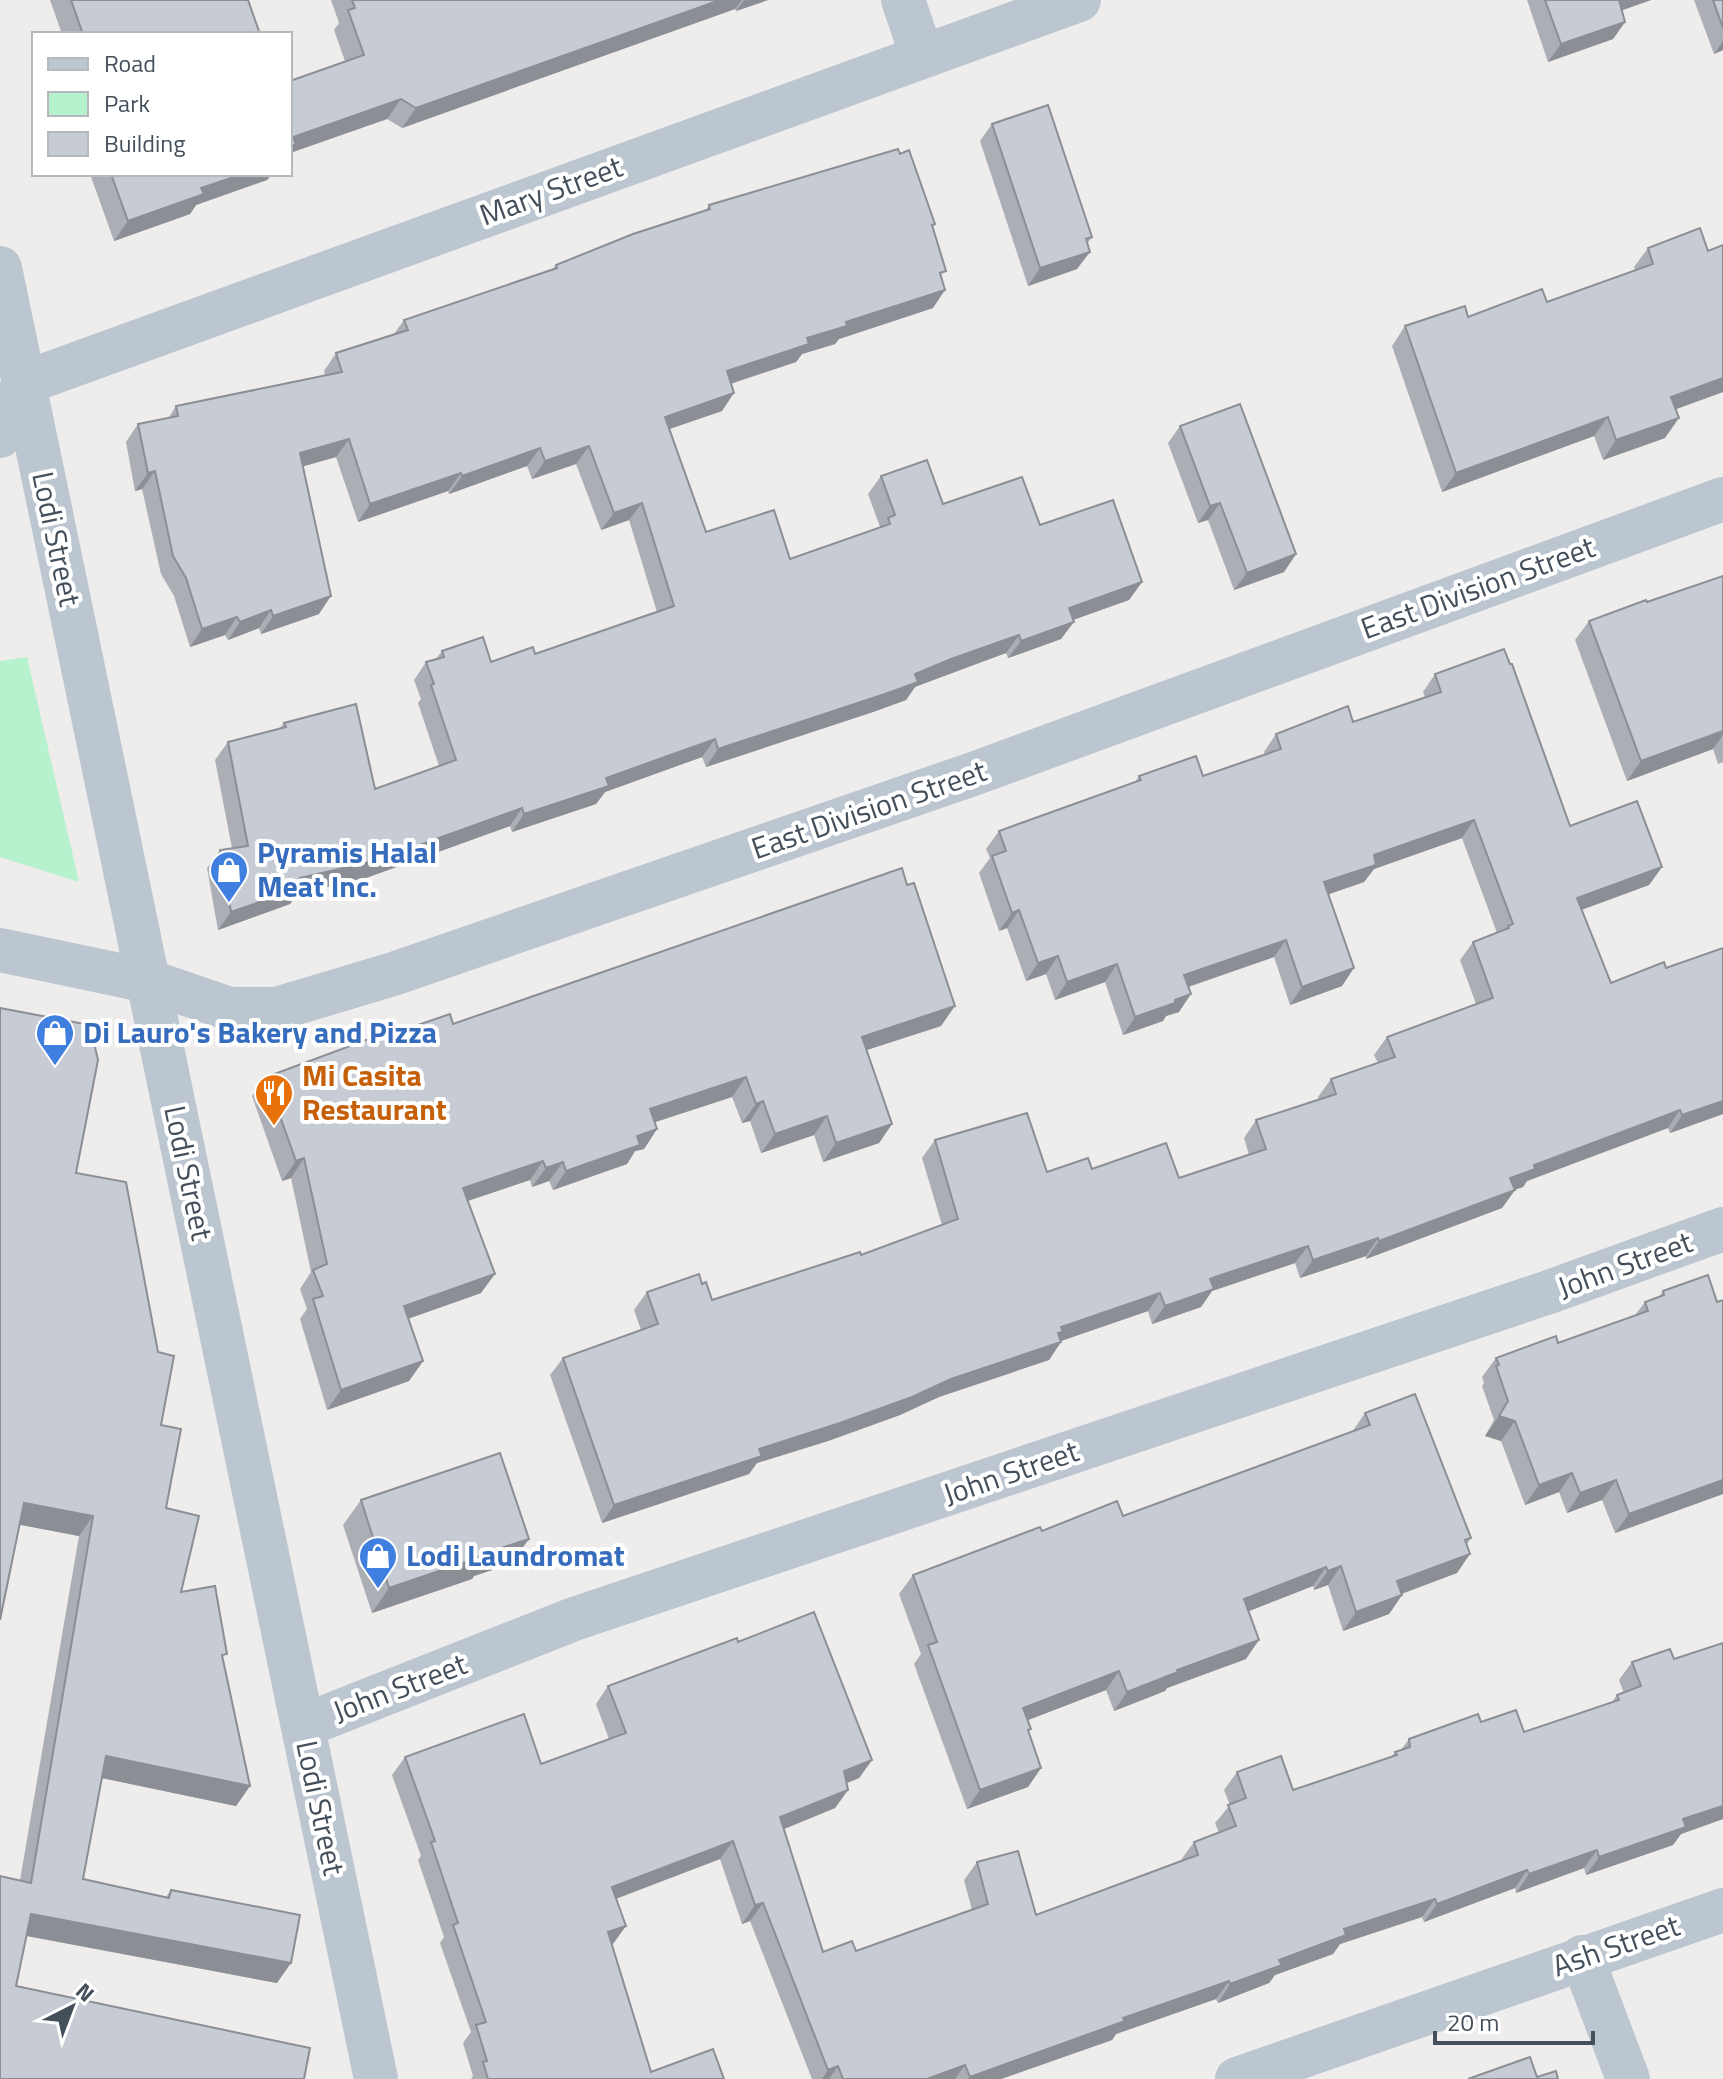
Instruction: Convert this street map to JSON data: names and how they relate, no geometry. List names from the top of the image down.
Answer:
{
  "streets": {
    "street": [
      "Mary Street",
      "Lodi Street",
      "East Division Street",
      "John Street",
      "Ash Street"
    ]
  },
  "crossings": [
    ["Mary Street", "Lodi Street"],
    ["Lodi Street", "East Division Street"],
    ["Lodi Street", "John Street"]
  ],
  "places": {
    "shop": ["Pyramis Halal Meat Inc.", "Di Lauro's Bakery and Pizza", "Lodi Laundromat"],
    "restaurant": ["Mi Casita Restaurant"]
  },
  "legend": ["Road", "Park", "Building"],
  "scale_bar": "20 m",
  "north": "top right"
}
